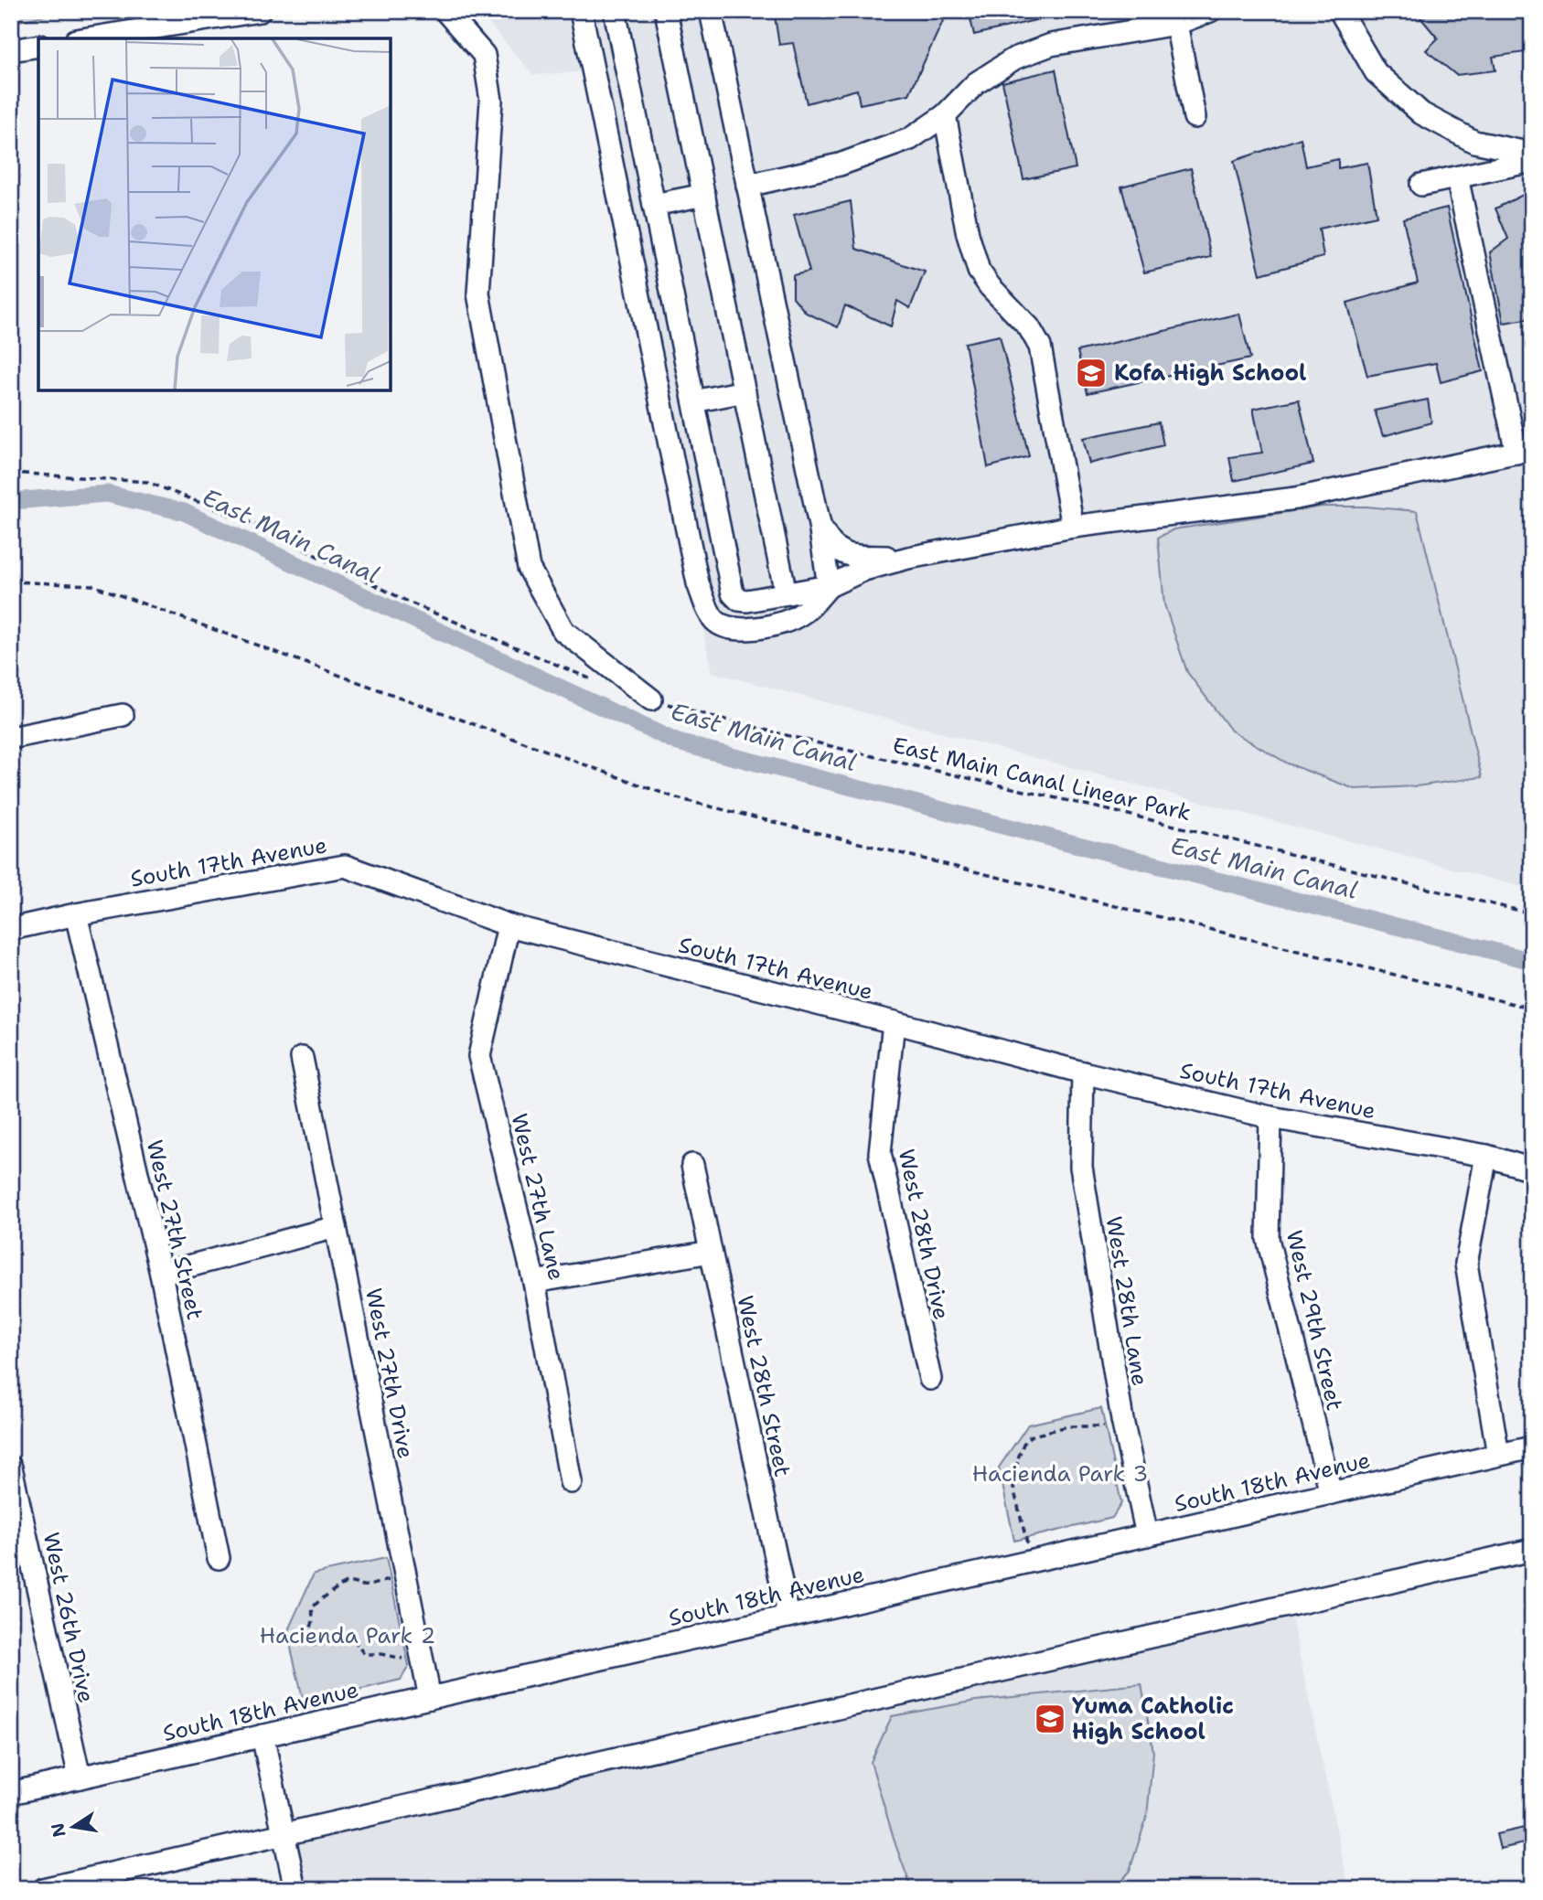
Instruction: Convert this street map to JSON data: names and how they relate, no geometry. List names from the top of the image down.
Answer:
{
  "streets": {
    "street": [
      "South 17th Avenue",
      "West 27th Lane",
      "West 27th Street",
      "West 28th Drive",
      "West 28th Lane",
      "West 29th Street",
      "West 27th Drive",
      "West 28th Street",
      "South 18th Avenue",
      "West 26th Drive"
    ],
    "path": ["East Main Canal Linear Park"]
  },
  "crossings": [
    ["South 17th Avenue", "West 27th Lane"],
    ["South 17th Avenue", "West 27th Street"],
    ["South 17th Avenue", "West 28th Drive"],
    ["South 17th Avenue", "West 28th Lane"],
    ["South 17th Avenue", "West 29th Street"],
    ["West 28th Lane", "South 18th Avenue"],
    ["West 29th Street", "South 18th Avenue"],
    ["West 27th Drive", "South 18th Avenue"],
    ["West 28th Street", "South 18th Avenue"],
    ["South 18th Avenue", "West 26th Drive"]
  ],
  "water": ["East Main Canal"],
  "parks": ["Hacienda Park 3", "Hacienda Park 2"],
  "places": {
    "school or university": ["Kofa High School", "Yuma Catholic High School"]
  },
  "north": "left"
}
